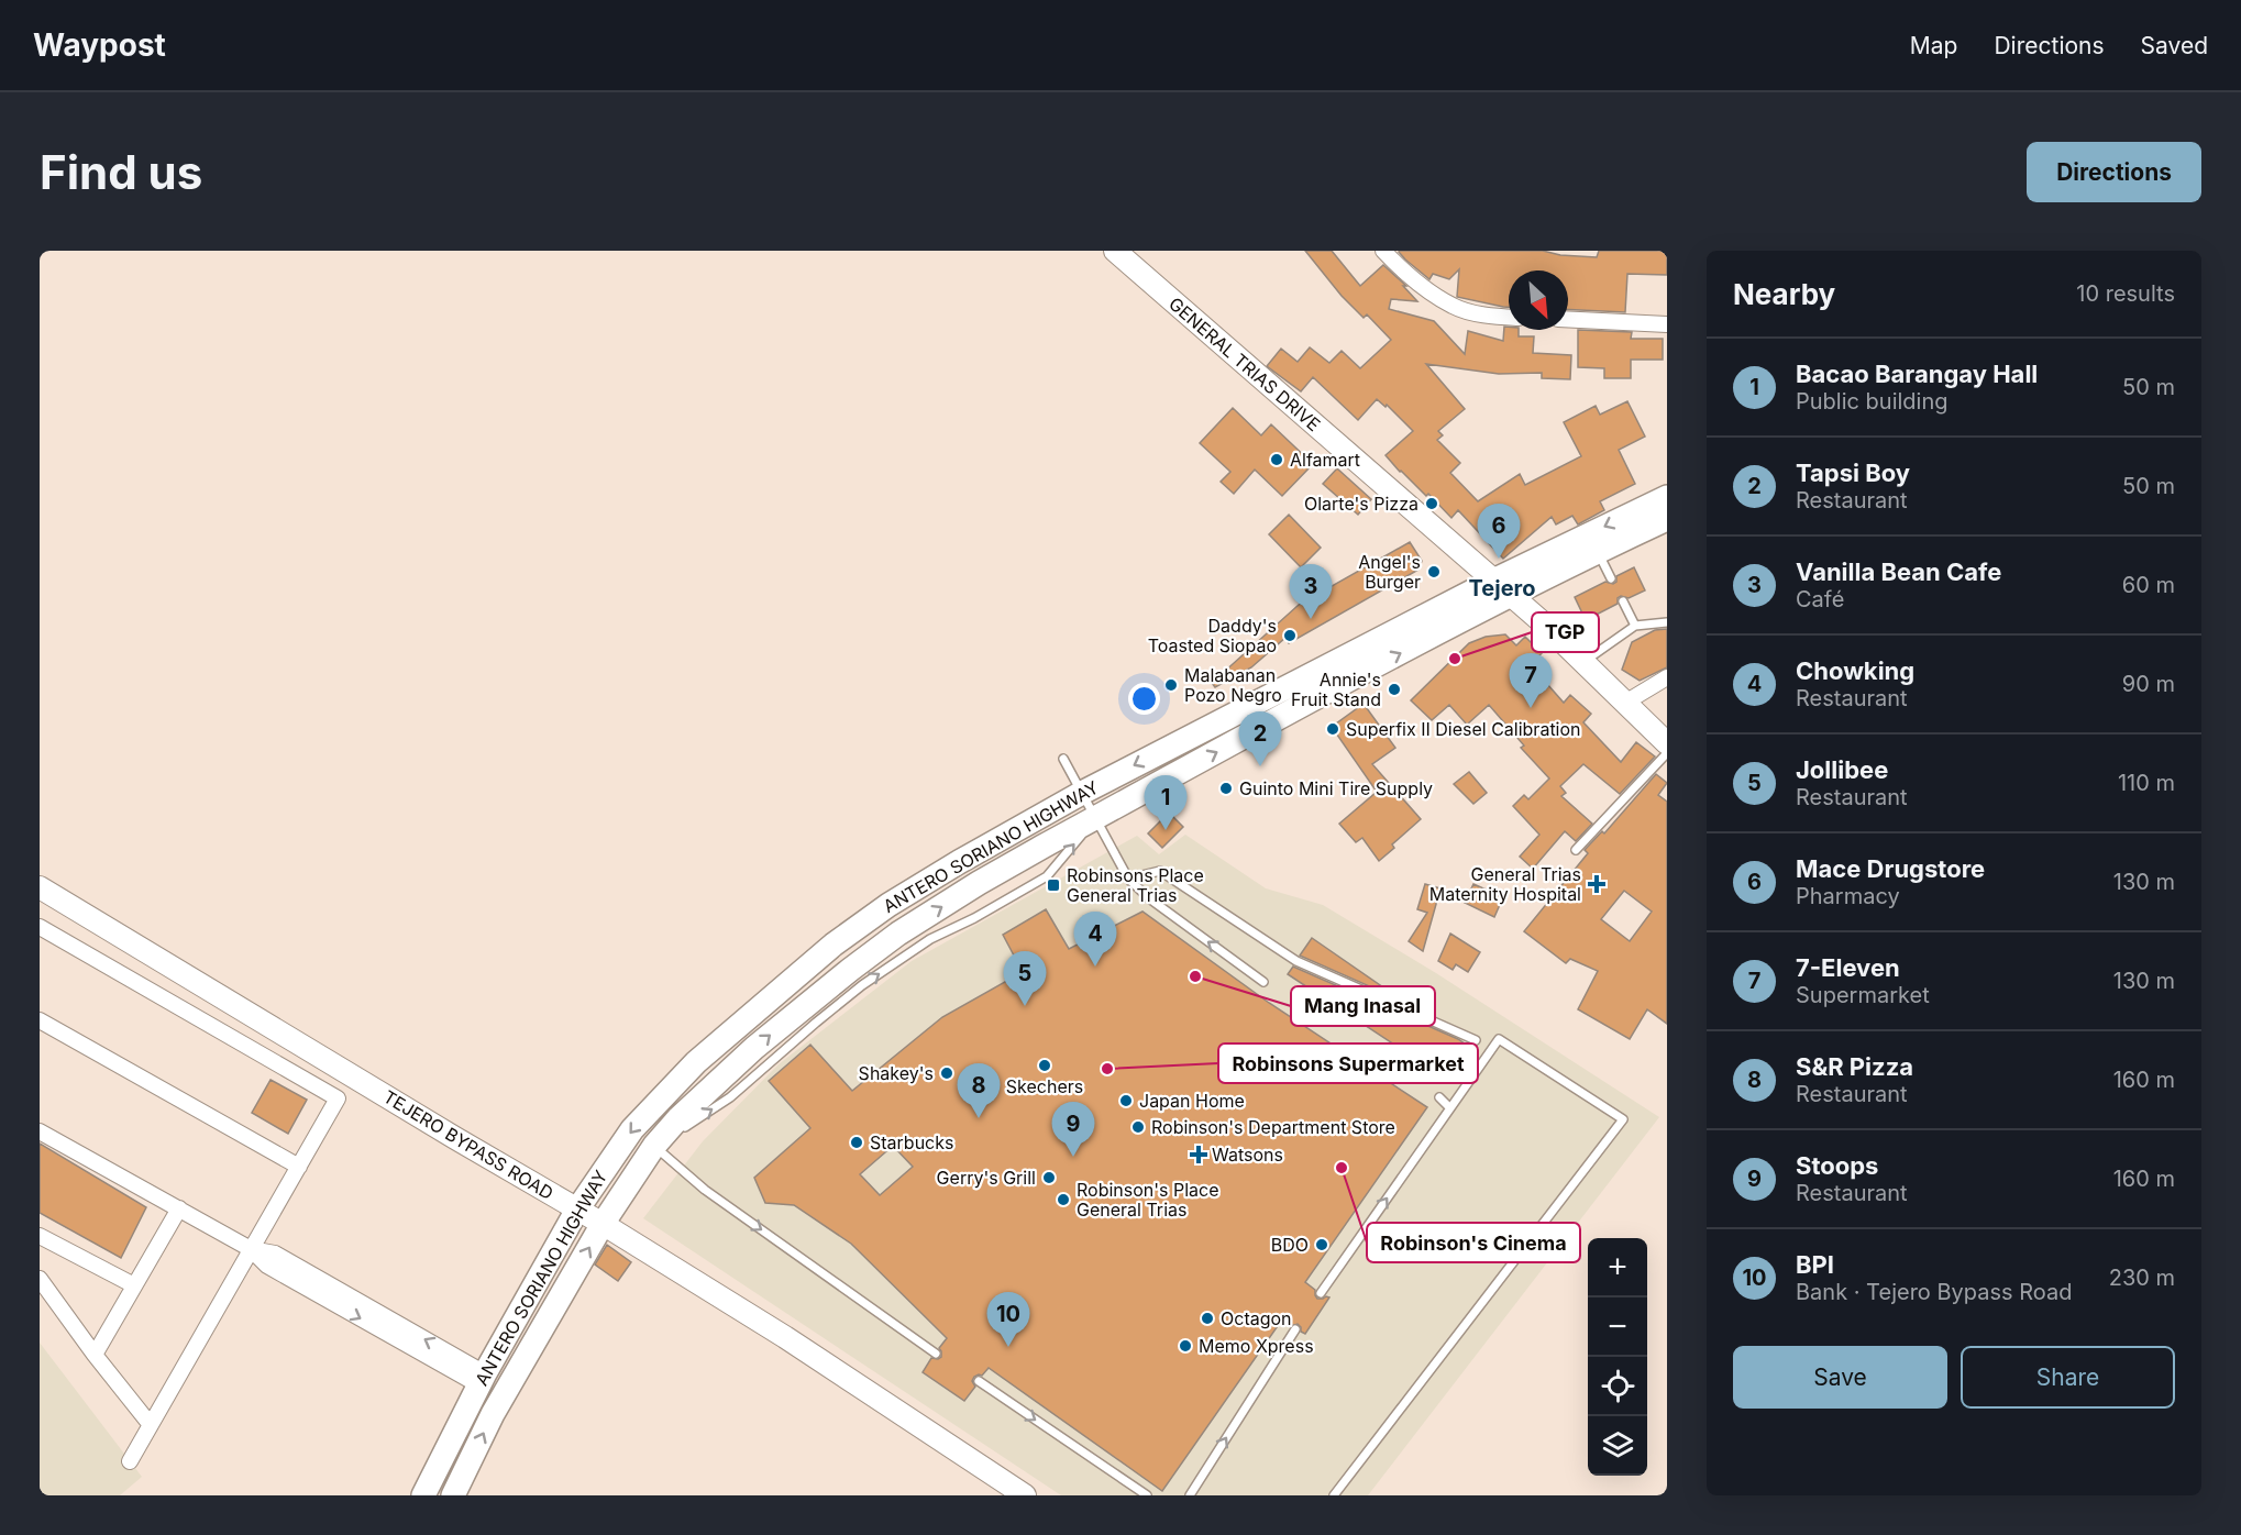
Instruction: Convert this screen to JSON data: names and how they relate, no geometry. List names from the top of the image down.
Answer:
{
  "streets": {
    "main road": ["ANTERO SORIANO HIGHWAY"],
    "street": ["GENERAL TRIAS DRIVE", "TEJERO BYPASS ROAD"]
  },
  "crossings": [
    ["GENERAL TRIAS DRIVE", "ANTERO SORIANO HIGHWAY"],
    ["ANTERO SORIANO HIGHWAY", "TEJERO BYPASS ROAD"]
  ],
  "districts": ["Tejero"],
  "places": {
    "other": [
      "Alfamart",
      "Olarte's Pizza",
      "Angel's Burger",
      "Daddy's Toasted Siopao",
      "TGP",
      "Malabanan Pozo Negro",
      "Annie's Fruit Stand",
      "Superfix II Diesel Calibration",
      "Guinto Mini Tire Supply",
      "Mang Inasal",
      "Skechers",
      "Robinsons Supermarket",
      "Shakey's",
      "Japan Home",
      "Robinson's Department Store",
      "Starbucks",
      "Robinson's Cinema",
      "Gerry's Grill",
      "Robinson's Place General Trias",
      "BDO",
      "Octagon",
      "Memo Xpress"
    ],
    "health": ["General Trias Maternity Hospital", "Watsons"],
    "transit": ["Robinsons Place General Trias"]
  },
  "north": "bottom right",
  "page": {
    "header": "Waypost",
    "nav": ["Map", "Directions", "Saved"],
    "buttons": [
      "Directions",
      ["Save", "Share"]
    ],
    "title": "Find us",
    "heading": ["Nearby", "10 results"],
    "list": [
      {
        "mark": "1",
        "name": "Bacao Barangay Hall",
        "note": "Public building",
        "value": "50 m"
      },
      {
        "mark": "2",
        "name": "Tapsi Boy",
        "note": "Restaurant",
        "value": "50 m"
      },
      {
        "mark": "3",
        "name": "Vanilla Bean Cafe",
        "note": "Café",
        "value": "60 m"
      },
      {
        "mark": "4",
        "name": "Chowking",
        "note": "Restaurant",
        "value": "90 m"
      },
      {
        "mark": "5",
        "name": "Jollibee",
        "note": "Restaurant",
        "value": "110 m"
      },
      {
        "mark": "6",
        "name": "Mace Drugstore",
        "note": "Pharmacy",
        "value": "130 m"
      },
      {
        "mark": "7",
        "name": "7-Eleven",
        "note": "Supermarket",
        "value": "130 m"
      },
      {
        "mark": "8",
        "name": "S&R Pizza",
        "note": "Restaurant",
        "value": "160 m"
      },
      {
        "mark": "9",
        "name": "Stoops",
        "note": "Restaurant",
        "value": "160 m"
      },
      {
        "mark": "10",
        "name": "BPI",
        "note": "Bank · Tejero Bypass Road",
        "value": "230 m"
      }
    ],
    "pins": [
      "6",
      "3",
      "7",
      "2",
      "1",
      "4",
      "5",
      "8",
      "9",
      "10"
    ],
    "map_buttons": ["+", "−"]
  }
}
